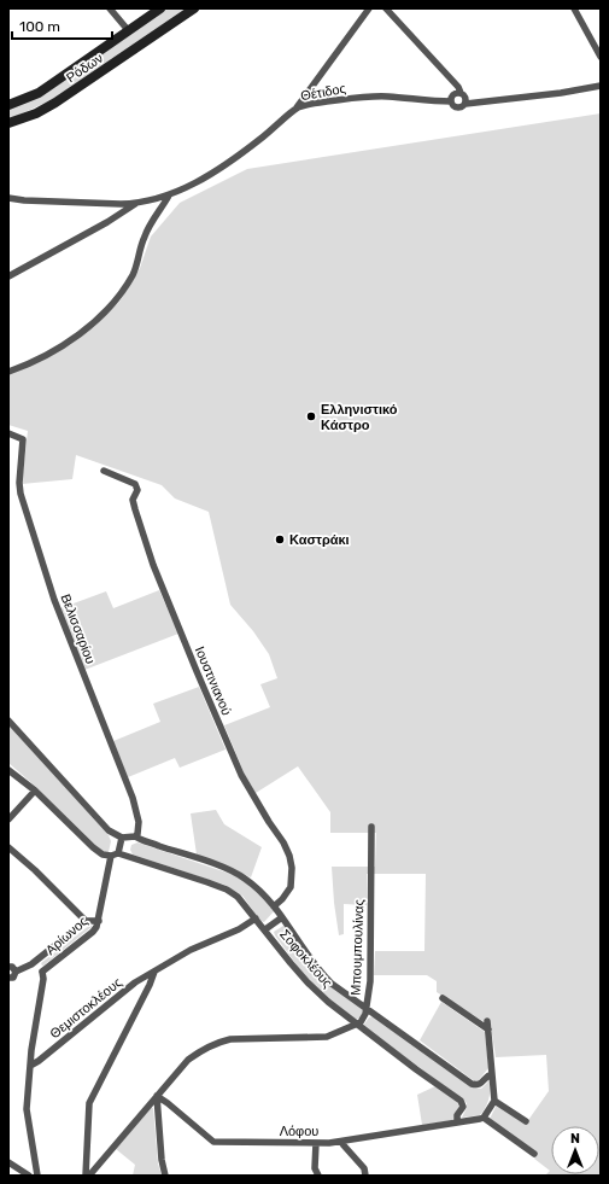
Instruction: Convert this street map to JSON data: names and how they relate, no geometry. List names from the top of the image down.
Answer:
{
  "streets": {
    "street": [
      "Ρόδων",
      "Θέτιδος",
      "Βελισσαρίου",
      "Ιουστινιανού",
      "Αρίωνος",
      "Μπουμπουλίνας",
      "Σοφοκλέους",
      "Θεμιστοκλέους",
      "Λόφου"
    ]
  },
  "crossings": [
    ["Βελισσαρίου", "Σοφοκλέους"],
    ["Ιουστινιανού", "Σοφοκλέους"],
    ["Αρίωνος", "Σοφοκλέους"],
    ["Αρίωνος", "Θεμιστοκλέους"],
    ["Μπουμπουλίνας", "Σοφοκλέους"],
    ["Μπουμπουλίνας", "Λόφου"],
    ["Σοφοκλέους", "Θεμιστοκλέους"],
    ["Σοφοκλέους", "Λόφου"]
  ],
  "places": ["Ελληνιστικό Κάστρο", "Καστράκι"],
  "scale_bar": "100 m",
  "north": "top"
}
